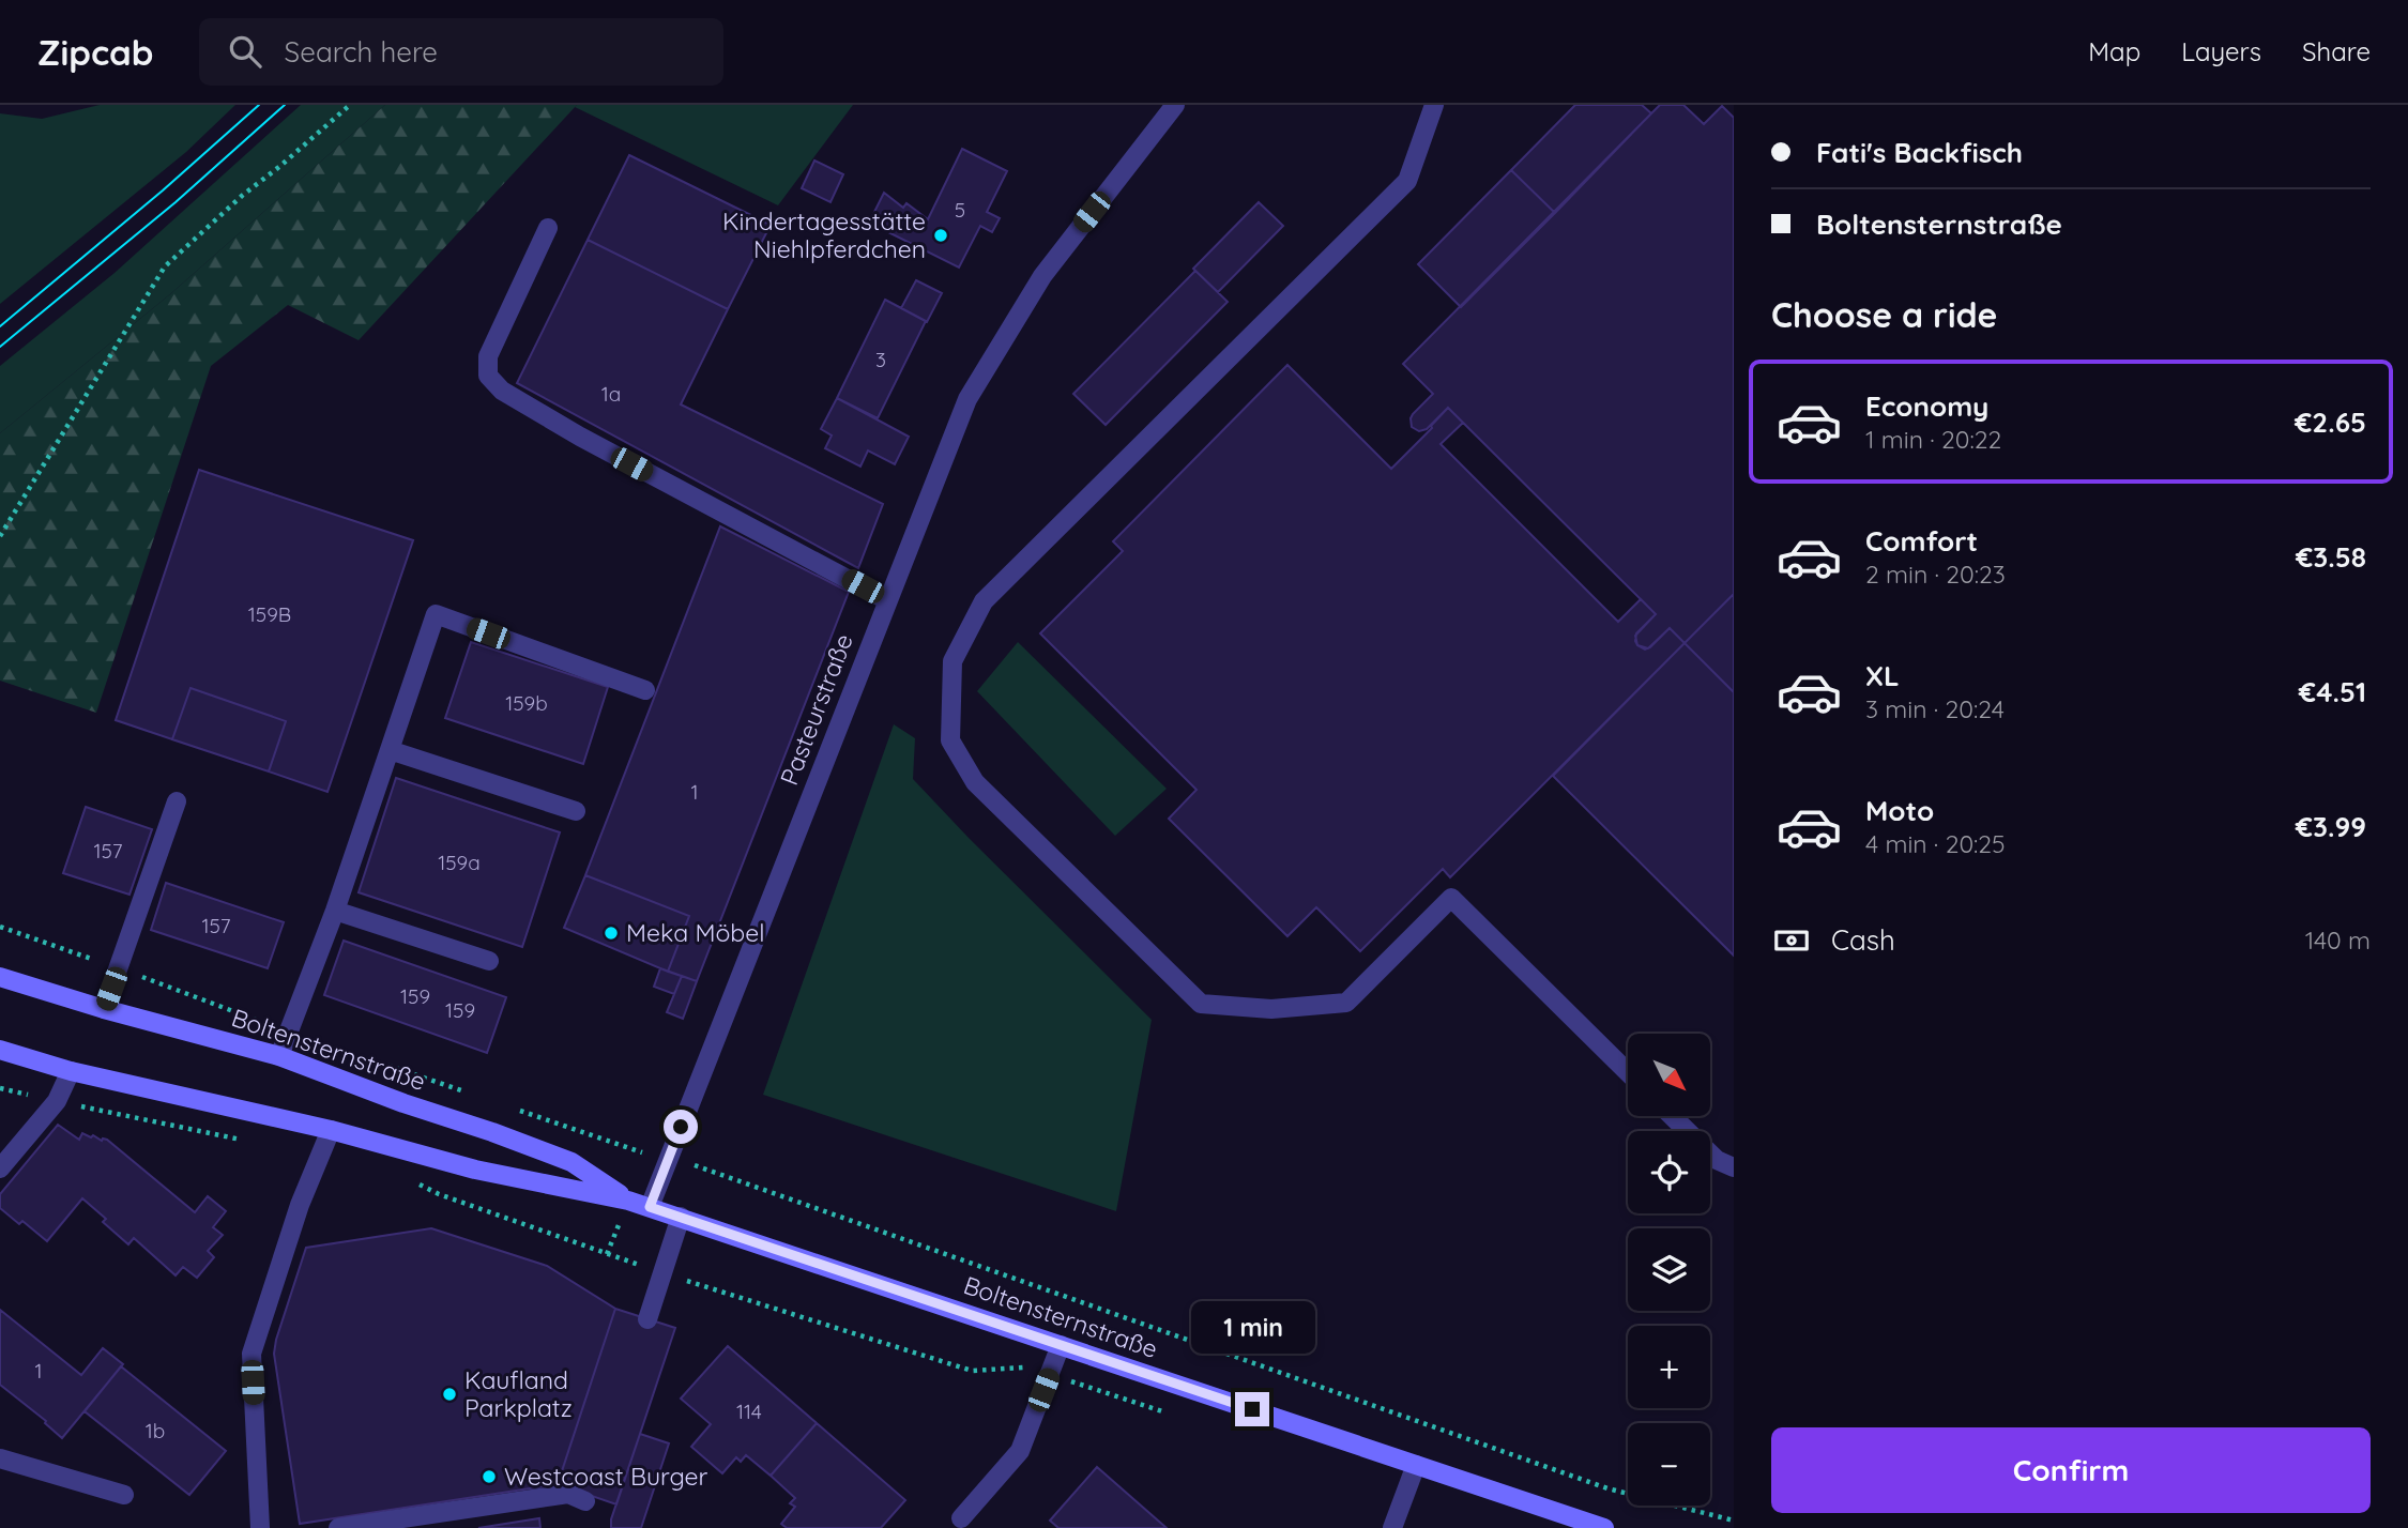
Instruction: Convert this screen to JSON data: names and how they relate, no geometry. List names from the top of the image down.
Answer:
{
  "streets": {
    "main road": ["Boltensternstraße"],
    "street": ["Pasteurstraße"]
  },
  "crossings": [
    ["Pasteurstraße", "Boltensternstraße"]
  ],
  "places": [
    "Kindertagesstätte Niehlpferdchen",
    "Meka Möbel",
    "Kaufland Parkplatz",
    "Westcoast Burger"
  ],
  "house_numbers": [
    "5",
    "3",
    "1a",
    "159B",
    "159b",
    "1",
    "157",
    "159a",
    "157",
    "159",
    "159",
    "1",
    "114",
    "1b"
  ],
  "north": "bottom right",
  "page": {
    "header": "Zipcab",
    "search": "Search here",
    "nav": ["Map", "Layers", "Share"],
    "banner": ["Fati's Backfisch", "Boltensternstraße"],
    "heading": "Choose a ride",
    "list": [
      {
        "name": "Economy",
        "note": "1 min · 20:22",
        "value": "€2.65"
      },
      {
        "name": "Comfort",
        "note": "2 min · 20:23",
        "value": "€3.58"
      },
      {
        "name": "XL",
        "note": "3 min · 20:24",
        "value": "€4.51"
      },
      {
        "name": "Moto",
        "note": "4 min · 20:25",
        "value": "€3.99"
      }
    ],
    "pay": ["Cash", "140 m"],
    "map_buttons": ["+", "−"],
    "bubble": "1 min",
    "buttons": "Confirm"
  }
}
